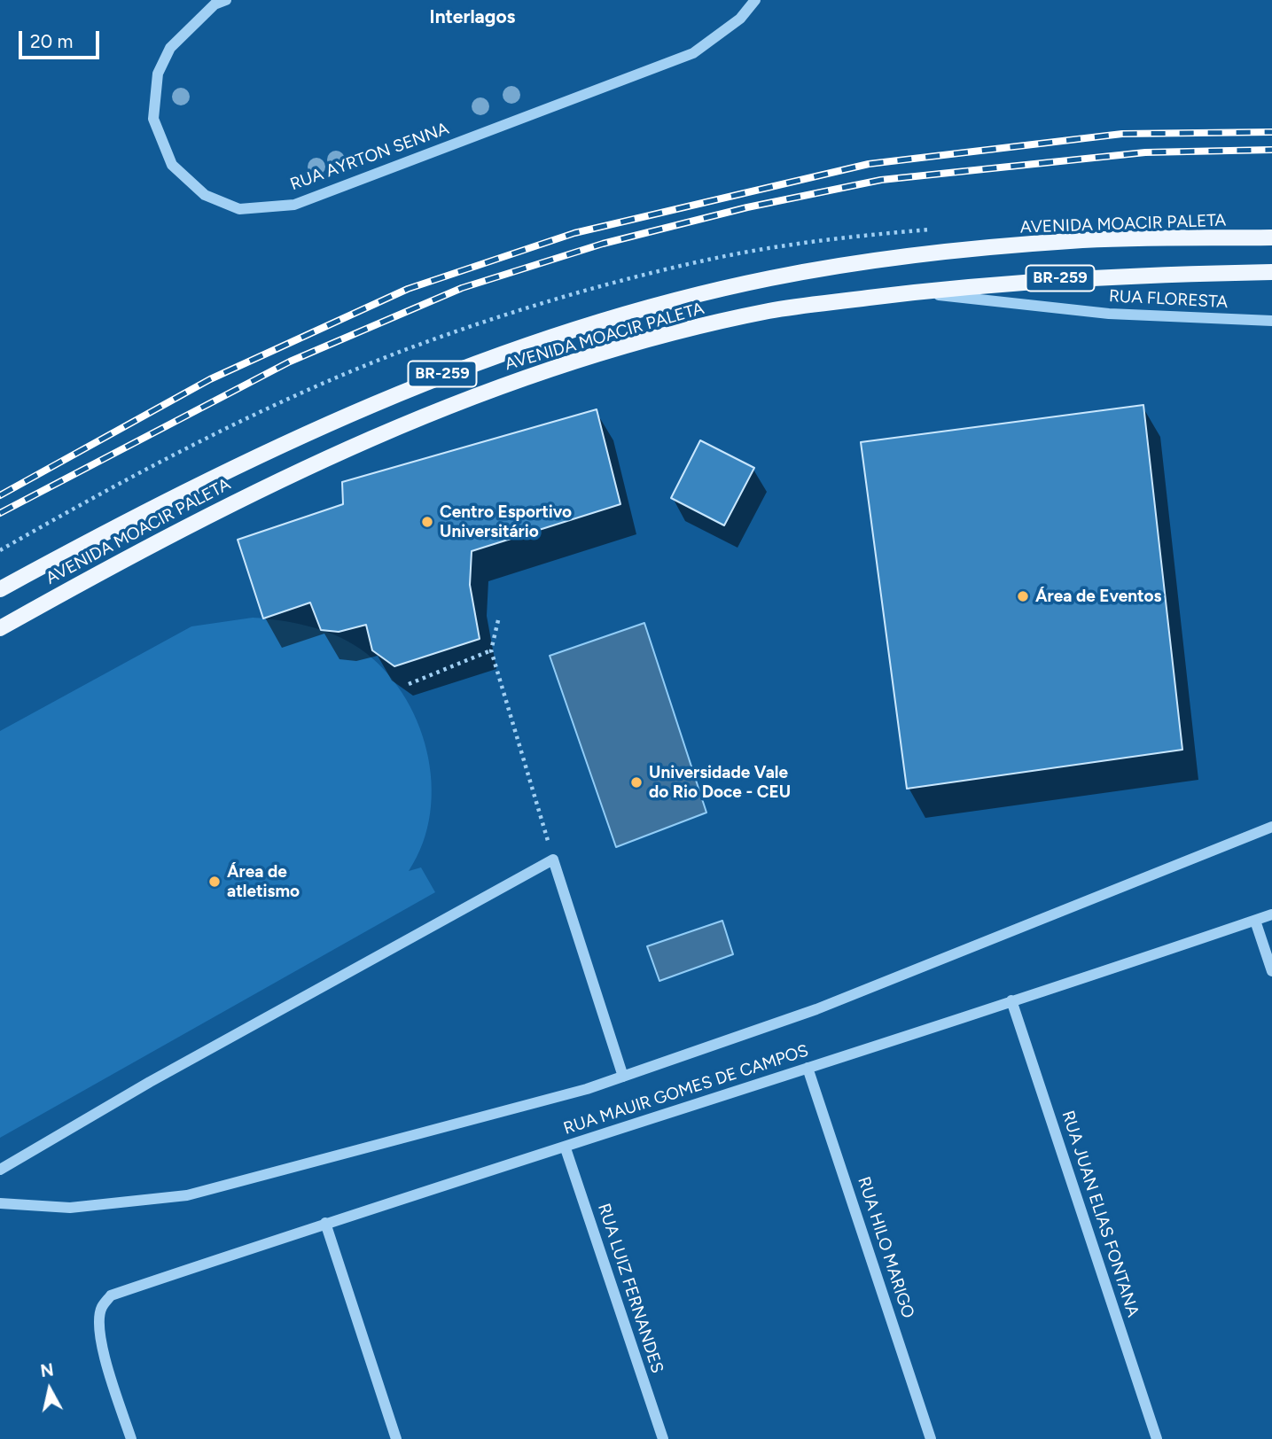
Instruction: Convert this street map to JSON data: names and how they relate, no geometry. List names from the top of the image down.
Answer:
{
  "streets": {
    "main road": ["AVENIDA MOACIR PALETA", "BR-259"],
    "street": [
      "RUA AYRTON SENNA",
      "RUA FLORESTA",
      "RUA MAUIR GOMES DE CAMPOS",
      "RUA JUAN ELIAS FONTANA",
      "RUA HILO MARIGO",
      "RUA LUIZ FERNANDES"
    ]
  },
  "crossings": [
    ["AVENIDA MOACIR PALETA", "RUA FLORESTA"],
    ["RUA MAUIR GOMES DE CAMPOS", "RUA JUAN ELIAS FONTANA"],
    ["RUA MAUIR GOMES DE CAMPOS", "RUA HILO MARIGO"],
    ["RUA MAUIR GOMES DE CAMPOS", "RUA LUIZ FERNANDES"]
  ],
  "districts": ["Interlagos"],
  "places": [
    "Centro Esportivo Universitário",
    "Área de Eventos",
    "Universidade Vale do Rio Doce - CEU",
    "Área de atletismo"
  ],
  "scale_bar": "20 m",
  "north": "top"
}
